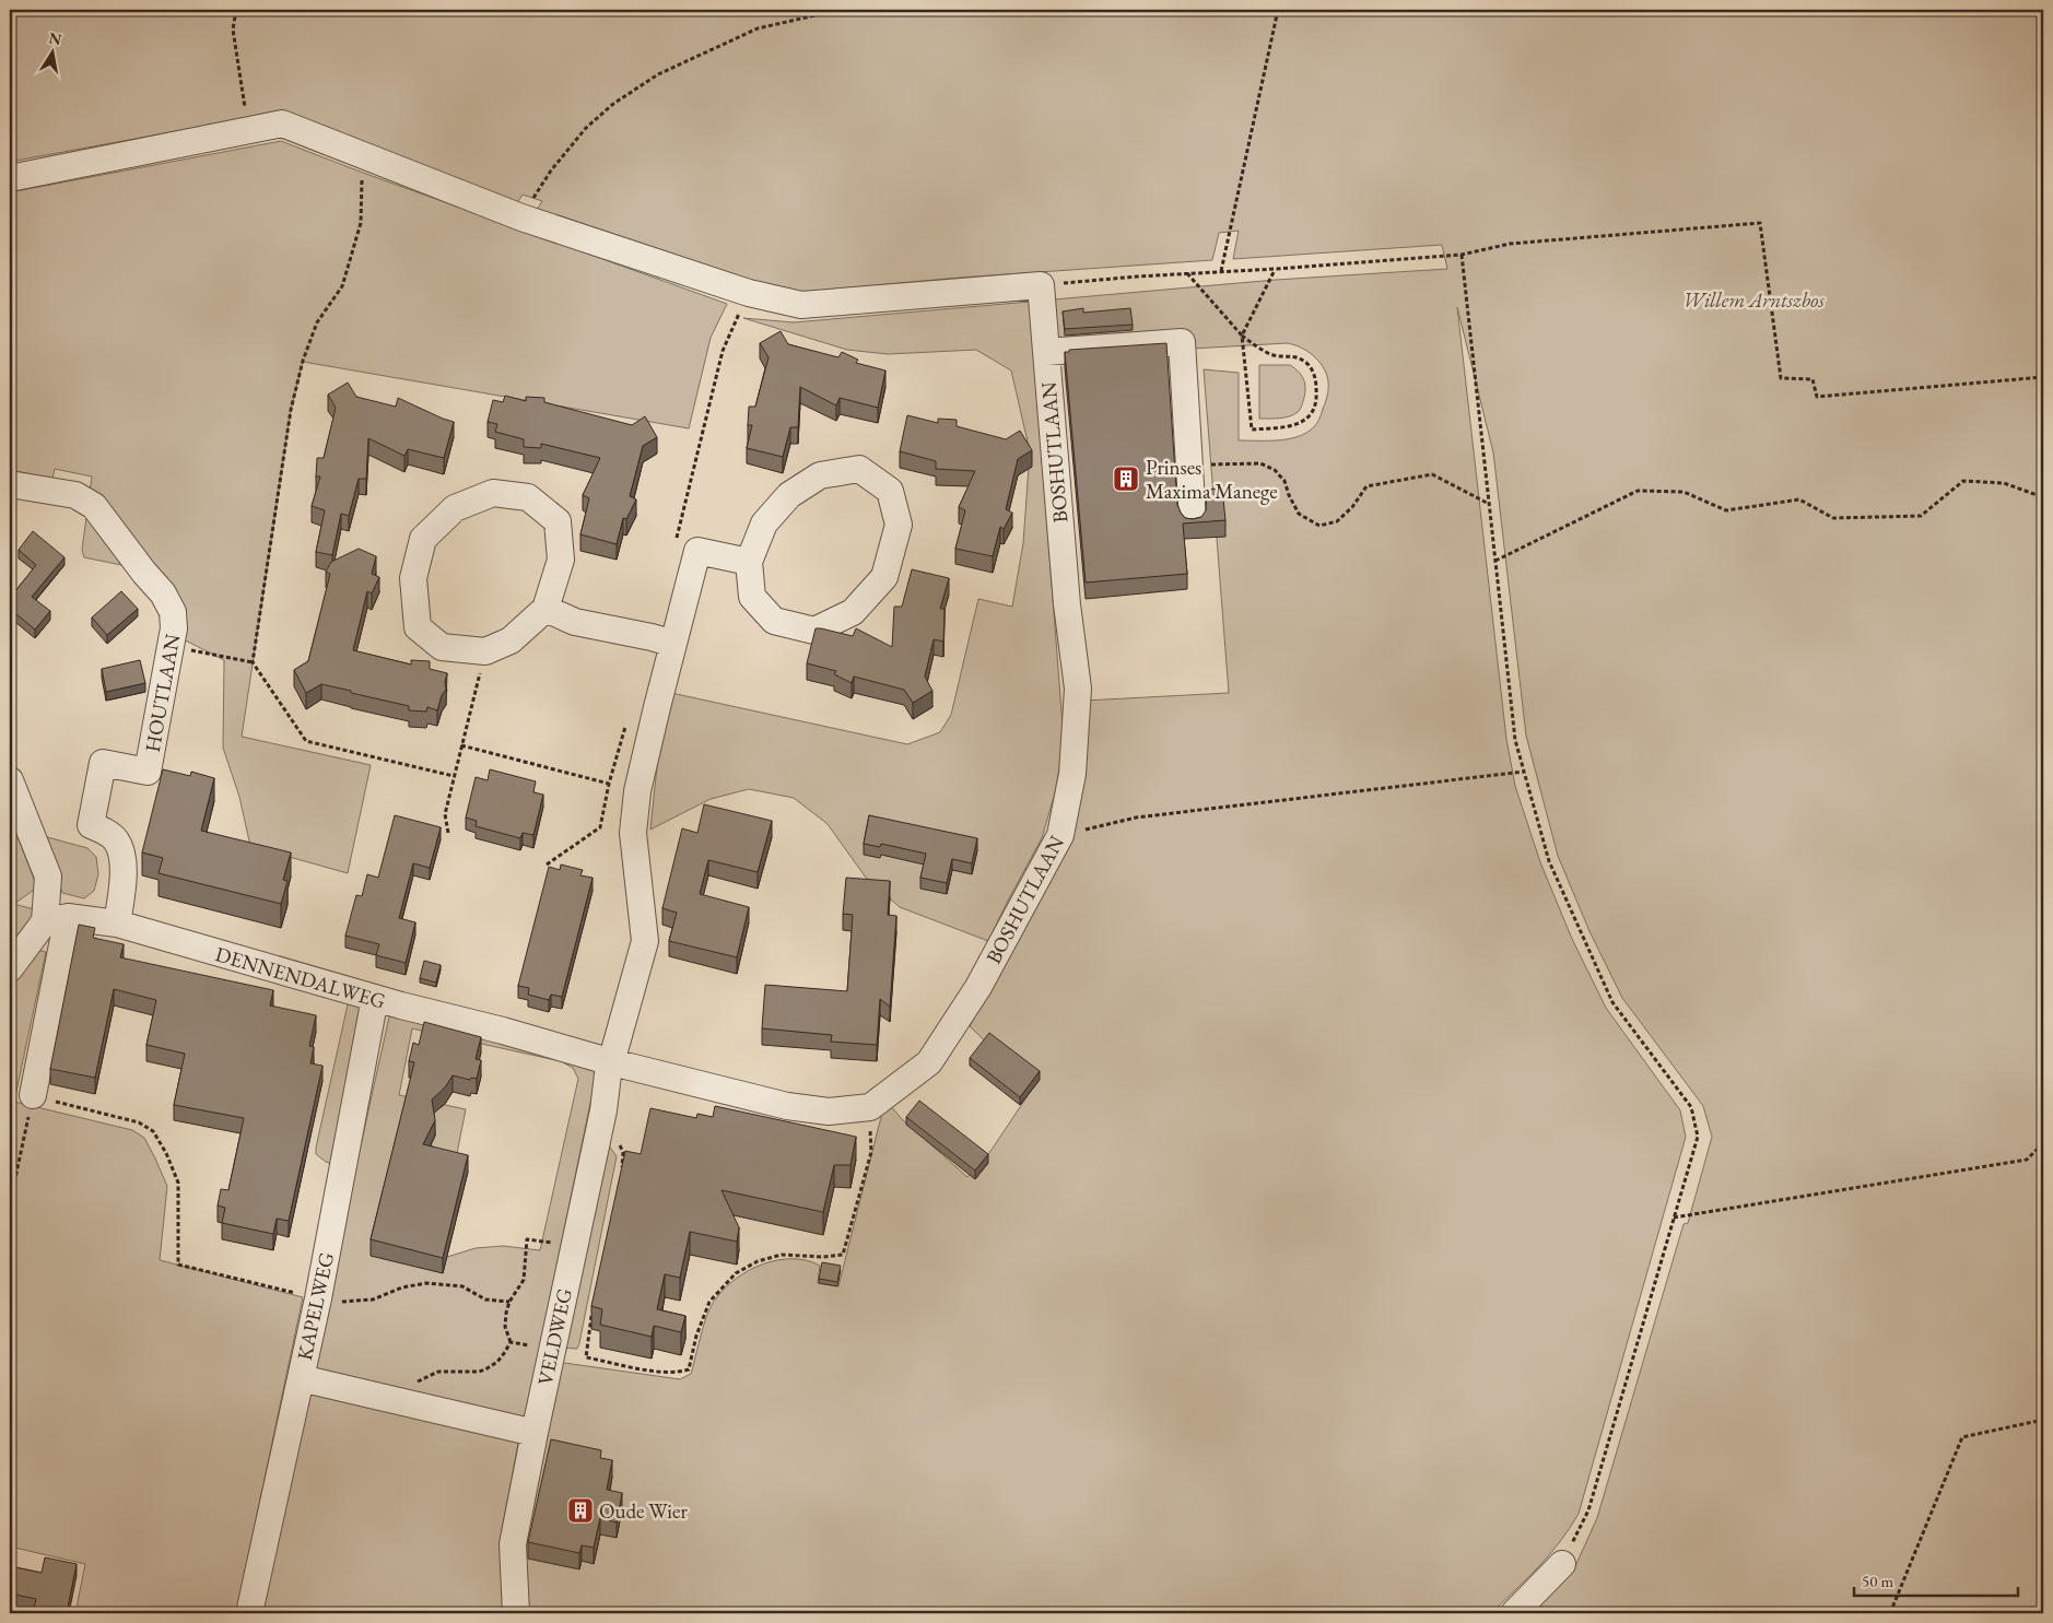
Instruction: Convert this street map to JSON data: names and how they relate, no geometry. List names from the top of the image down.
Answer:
{
  "streets": {
    "lane": [
      "BOSHUTLAAN",
      "HOUTLAAN",
      "DENNENDALWEG",
      "KAPELWEG",
      "VELDWEG"
    ]
  },
  "crossings": [
    ["BOSHUTLAAN", "DENNENDALWEG"],
    ["BOSHUTLAAN", "VELDWEG"],
    ["HOUTLAAN", "DENNENDALWEG"],
    ["DENNENDALWEG", "KAPELWEG"],
    ["DENNENDALWEG", "VELDWEG"]
  ],
  "parks": ["Willem Arntszbos"],
  "places": {
    "building": ["Prinses Maxima Manege", "Oude Wier"]
  },
  "scale_bar": "50 m",
  "north": "top"
}
